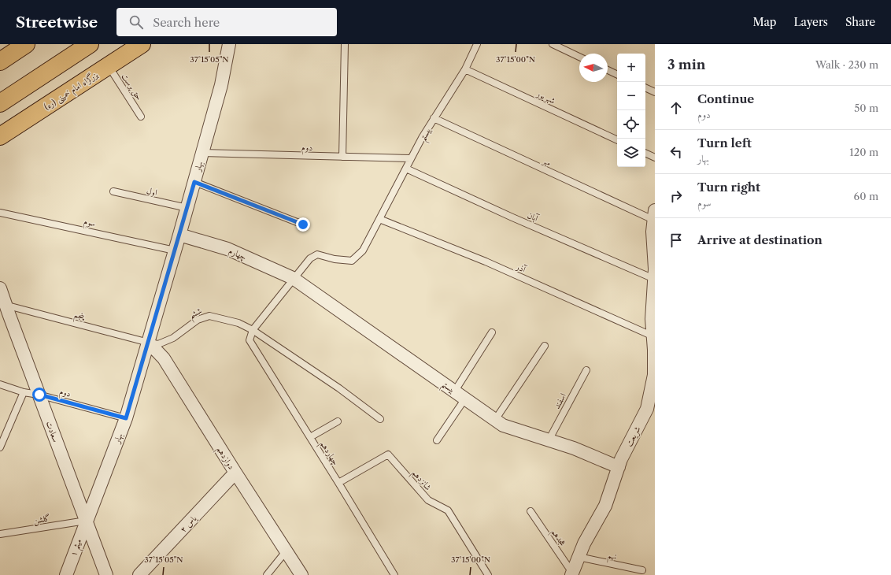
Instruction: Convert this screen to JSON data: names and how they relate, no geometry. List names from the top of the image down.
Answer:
{
  "streets": {
    "highway": ["بزرگراه امام خمینی (ره)"],
    "street": [
      "بیستم",
      "بهار",
      "چهارم",
      "سعادت",
      "شریعت",
      "دوازدهم",
      "یاس ۲",
      "میثم ۱"
    ],
    "lane": [
      "حق پرست",
      "شهریور",
      "دوم",
      "مهر",
      "اول",
      "آبان",
      "سوم",
      "آذر",
      "ششم",
      "پنجم",
      "اسفند",
      "چهاردهم",
      "شانزدهم",
      "گلشن",
      "هجدهم",
      "نهم"
    ]
  },
  "crossings": [
    ["حق پرست", "بزرگراه امام خمینی (ره)"],
    ["شهریور", "بیستم"],
    ["بیستم", "دوم"],
    ["بیستم", "مهر"],
    ["بیستم", "آبان"],
    ["بیستم", "چهارم"],
    ["بیستم", "آذر"],
    ["بیستم", "ششم"],
    ["بیستم", "اسفند"],
    ["بیستم", "شریعت"],
    ["بیستم", "چهاردهم"],
    ["دوم", "بهار"],
    ["دوم", "سعادت"],
    ["مهر", "شریعت"],
    ["بهار", "اول"],
    ["بهار", "سوم"],
    ["بهار", "چهارم"],
    ["بهار", "ششم"],
    ["بهار", "پنجم"],
    ["بهار", "سعادت"],
    ["بهار", "دوازدهم"],
    ["بهار", "گلشن"],
    ["بهار", "میثم ۱"],
    ["آبان", "شریعت"],
    ["آذر", "شریعت"],
    ["ششم", "پنجم"],
    ["ششم", "دوازدهم"],
    ["پنجم", "سعادت"],
    ["پنجم", "دوازدهم"],
    ["سعادت", "گلشن"],
    ["سعادت", "میثم ۱"],
    ["شریعت", "هجدهم"],
    ["شریعت", "نهم"],
    ["چهاردهم", "شانزدهم"],
    ["دوازدهم", "یاس ۲"],
    ["گلشن", "میثم ۱"]
  ],
  "north": "left",
  "page": {
    "header": "Streetwise",
    "search": "Search here",
    "nav": ["Map", "Layers", "Share"],
    "heading": ["3 min", "Walk · 230 m"],
    "map_buttons": ["+", "−"],
    "list": [
      ["Continue", "دوم", "50 m"],
      ["Turn left", "بهار", "120 m"],
      ["Turn right", "سوم", "60 m"],
      "Arrive at destination"
    ]
  },
  "coordinates": ["37°15'05\"N", "37°15'00\"N"]
}
